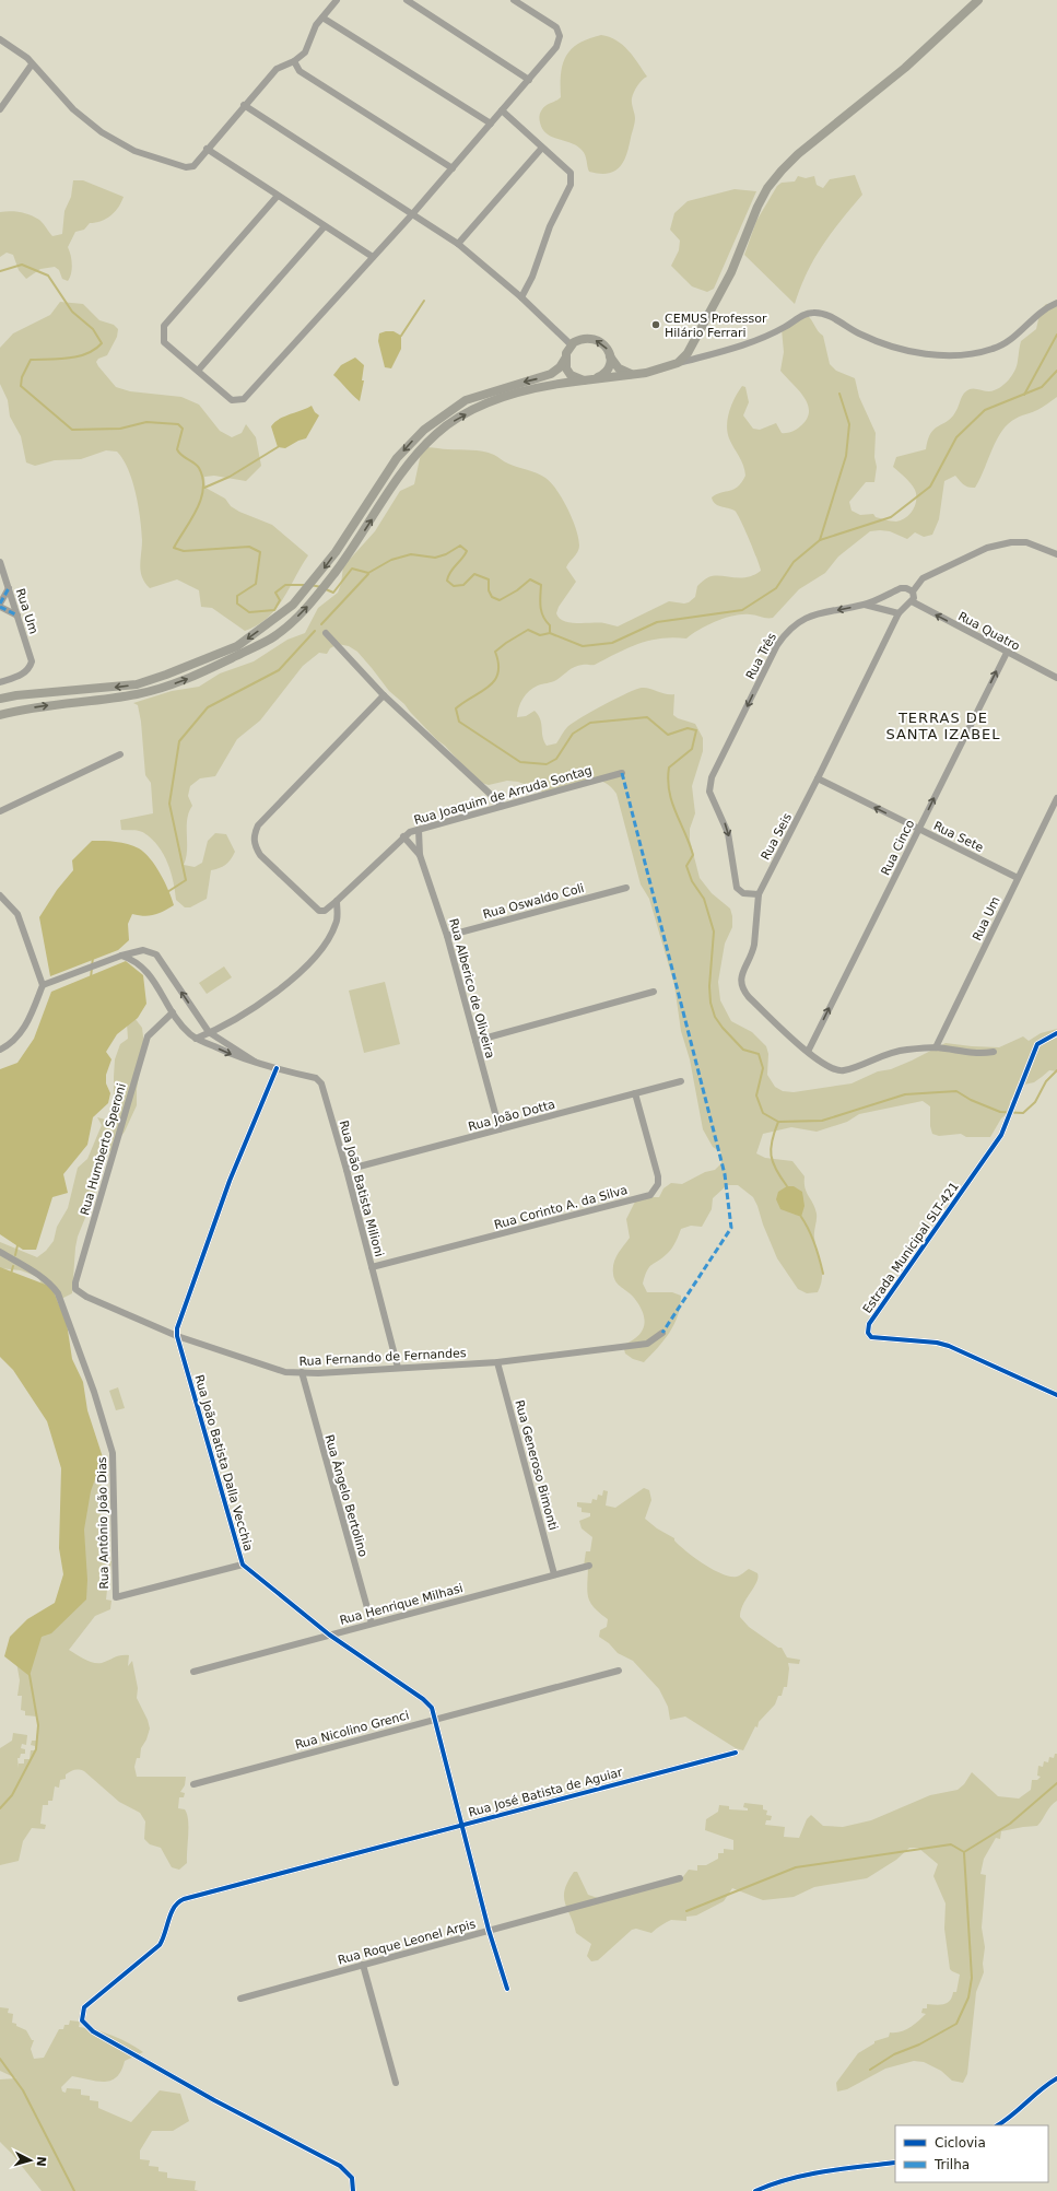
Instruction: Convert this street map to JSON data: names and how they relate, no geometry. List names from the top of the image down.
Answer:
{
  "streets": {
    "street": [
      "Rua Um",
      "Rua Quatro",
      "Rua Três",
      "Rua Joaquim de Arruda Sontag",
      "Rua Seis",
      "Rua Sete",
      "Rua Cinco",
      "Rua Oswaldo Coli",
      "Rua Alberico de Oliveira",
      "Rua João Dotta",
      "Rua Humberto Speroni",
      "Rua João Batista Milioni",
      "Rua Corinto A. da Silva",
      "Estrada Municipal SLT-421",
      "Rua Fernando de Fernandes",
      "Rua João Batista Dalla Vecchia",
      "Rua Generoso Bimonti",
      "Rua Ângelo Bertolino",
      "Rua Antônio João Dias",
      "Rua Henrique Milhasi",
      "Rua Nicolino Grenci",
      "Rua José Batista de Aguiar",
      "Rua Roque Leonel Arpis"
    ]
  },
  "crossings": [
    ["Rua Um", "Rua Seis"],
    ["Rua Um", "Rua Sete"],
    ["Rua Quatro", "Rua Seis"],
    ["Rua Quatro", "Rua Cinco"],
    ["Rua Três", "Rua Seis"],
    ["Rua Joaquim de Arruda Sontag", "Rua Alberico de Oliveira"],
    ["Rua Seis", "Rua Sete"],
    ["Rua Seis", "Rua Cinco"],
    ["Rua Sete", "Rua Cinco"],
    ["Rua Oswaldo Coli", "Rua Alberico de Oliveira"],
    ["Rua Alberico de Oliveira", "Rua João Dotta"],
    ["Rua João Dotta", "Rua João Batista Milioni"],
    ["Rua João Dotta", "Rua Corinto A. da Silva"],
    ["Rua Humberto Speroni", "Rua Fernando de Fernandes"],
    ["Rua João Batista Milioni", "Rua Corinto A. da Silva"],
    ["Rua João Batista Milioni", "Rua Fernando de Fernandes"],
    ["Rua João Batista Milioni", "Rua João Batista Dalla Vecchia"],
    ["Rua Fernando de Fernandes", "Rua João Batista Dalla Vecchia"],
    ["Rua Fernando de Fernandes", "Rua Generoso Bimonti"],
    ["Rua Fernando de Fernandes", "Rua Ângelo Bertolino"],
    ["Rua João Batista Dalla Vecchia", "Rua Antônio João Dias"],
    ["Rua João Batista Dalla Vecchia", "Rua Henrique Milhasi"],
    ["Rua João Batista Dalla Vecchia", "Rua Nicolino Grenci"],
    ["Rua João Batista Dalla Vecchia", "Rua José Batista de Aguiar"],
    ["Rua João Batista Dalla Vecchia", "Rua Roque Leonel Arpis"],
    ["Rua Generoso Bimonti", "Rua Henrique Milhasi"],
    ["Rua Ângelo Bertolino", "Rua Henrique Milhasi"]
  ],
  "one_way": ["Rua Quatro", "Rua Sete", "Rua Cinco"],
  "districts": ["TERRAS DE SANTA IZABEL"],
  "places": ["CEMUS Professor Hilário Ferrari"],
  "legend": ["Ciclovia", "Trilha"],
  "north": "right"
}
